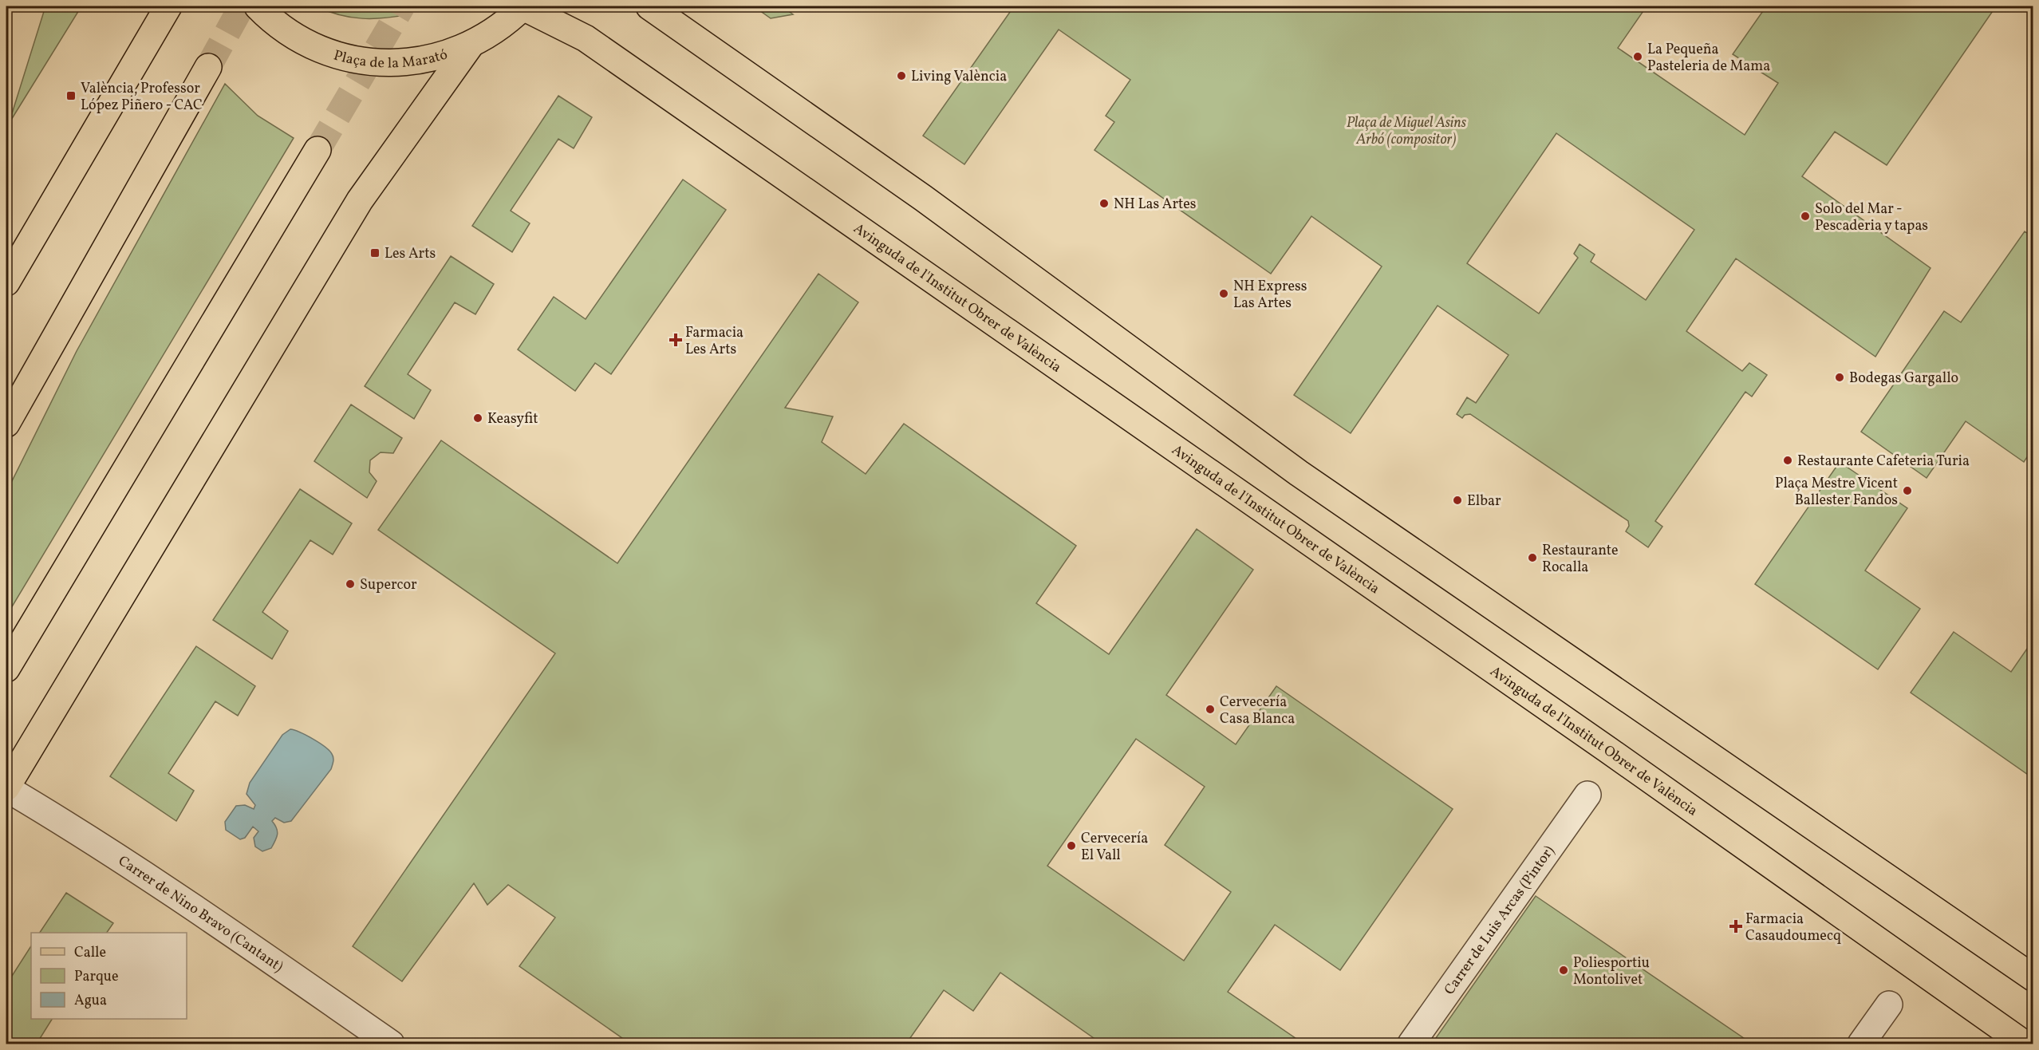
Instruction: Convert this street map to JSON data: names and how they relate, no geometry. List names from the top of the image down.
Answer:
{
  "streets": {
    "main road": ["Plaça de la Marató", "Avinguda de l'Institut Obrer de València"],
    "street": ["Carrer de Nino Bravo (Cantant)", "Carrer de Luis Arcas (Pintor)"]
  },
  "crossings": [
    ["Plaça de la Marató", "Avinguda de l'Institut Obrer de València"]
  ],
  "parks": ["Plaça de Miguel Asins Arbó (compositor)"],
  "places": {
    "other": [
      "La Pequeña Pasteleria de Mama",
      "Living València",
      "NH Las Artes",
      "Solo del Mar - Pescaderia y tapas",
      "NH Express Las Artes",
      "Bodegas Gargallo",
      "Keasyfit",
      "Restaurante Cafeteria Turia",
      "Plaça Mestre Vicent Ballester Fandos",
      "Elbar",
      "Restaurante Rocalla",
      "Supercor",
      "Cervecería Casa Blanca",
      "Cervecería El Vall",
      "Poliesportiu Montolivet"
    ],
    "transit": ["València, Professor López Piñero - CAC", "Les Arts"],
    "health": ["Farmacia Les Arts", "Farmacia Casaudoumecq"]
  },
  "legend": ["Calle", "Parque", "Agua"]
}
